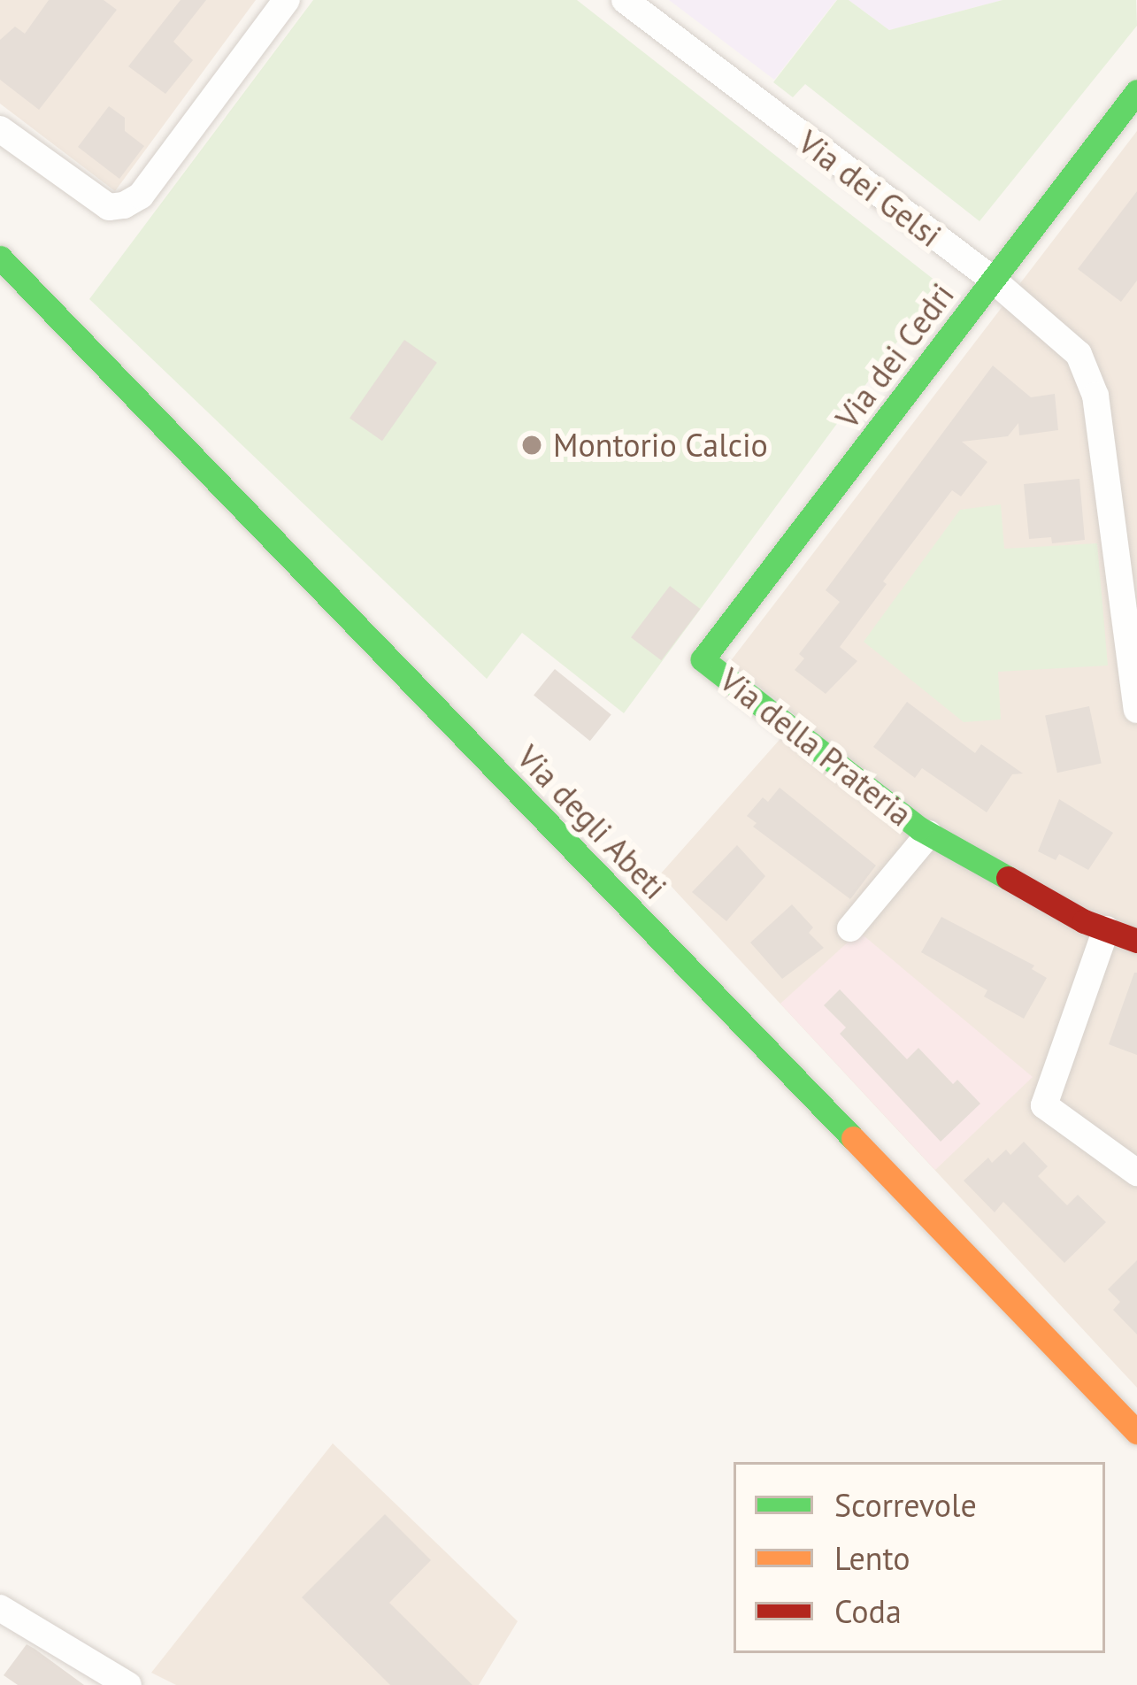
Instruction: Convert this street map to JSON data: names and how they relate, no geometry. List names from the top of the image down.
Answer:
{
  "streets": {
    "street": [
      "Via dei Gelsi",
      "Via dei Cedri",
      "Via della Prateria",
      "Via degli Abeti"
    ]
  },
  "crossings": [
    ["Via dei Gelsi", "Via dei Cedri"],
    ["Via dei Cedri", "Via della Prateria"]
  ],
  "places": ["Montorio Calcio"],
  "legend": ["Scorrevole", "Lento", "Coda"]
}
